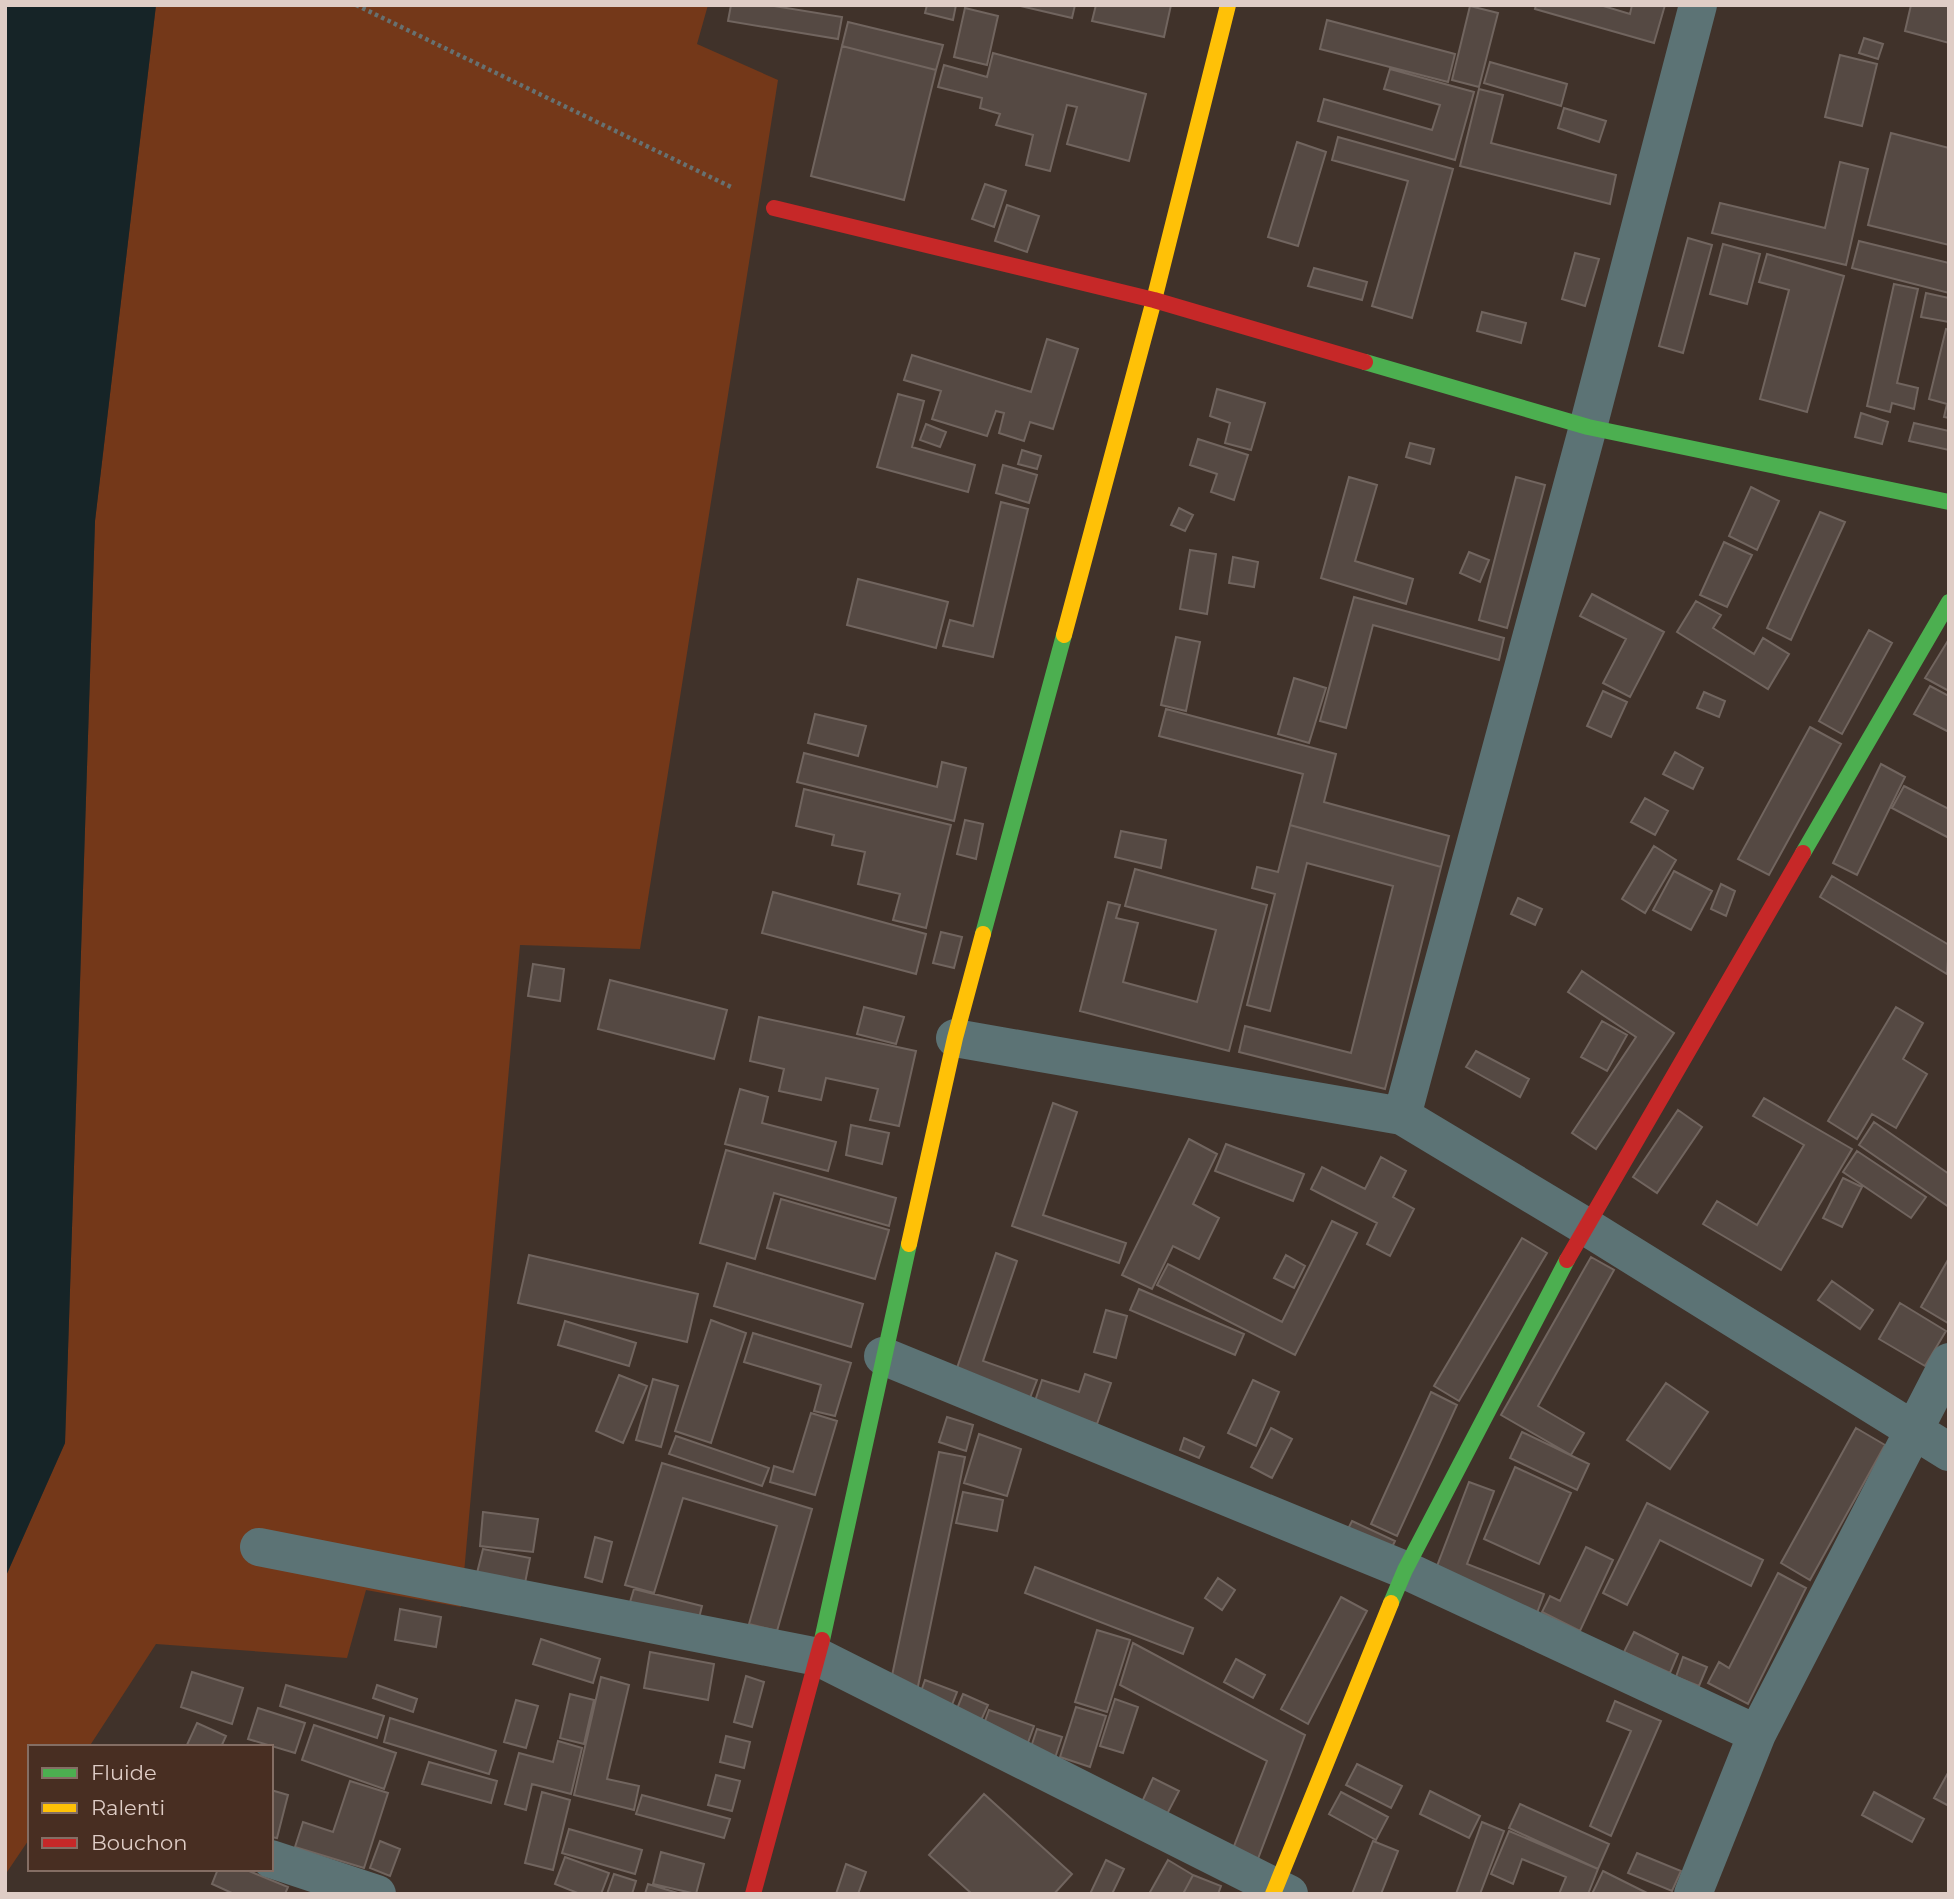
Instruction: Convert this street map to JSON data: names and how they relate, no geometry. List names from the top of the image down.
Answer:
{
  "legend": ["Fluide", "Ralenti", "Bouchon"]
}
